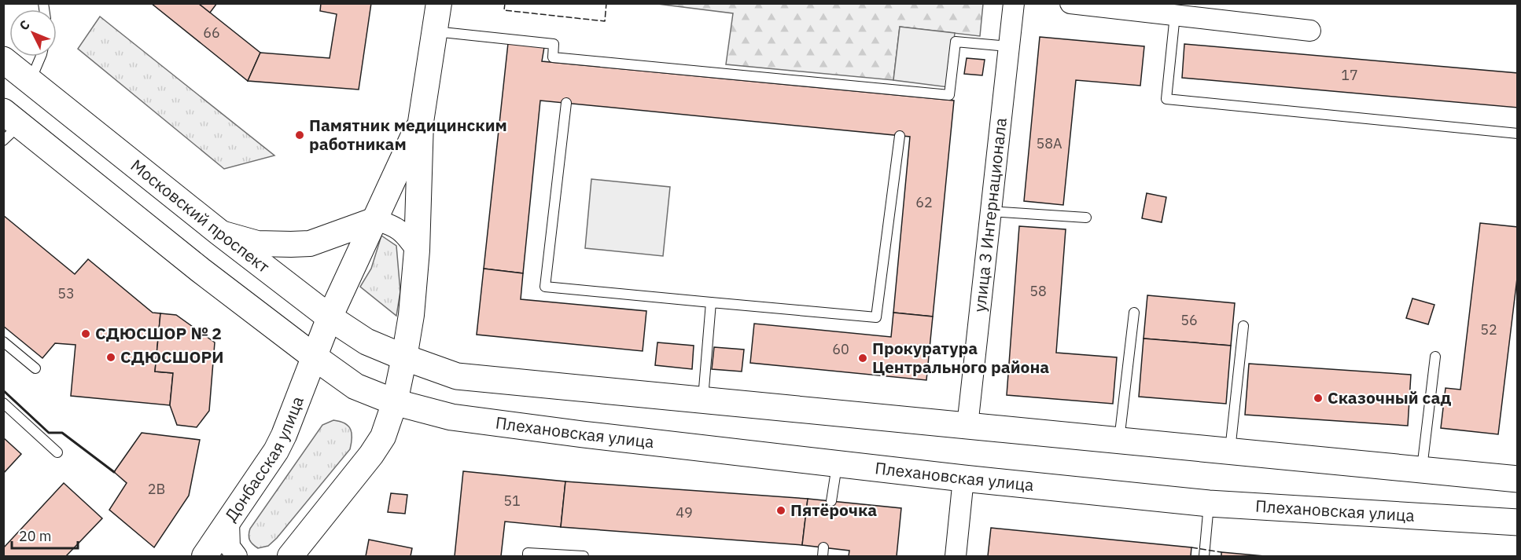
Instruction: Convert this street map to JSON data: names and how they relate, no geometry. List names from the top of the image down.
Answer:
{
  "streets": {
    "main road": ["Московский проспект", "Плехановская улица"],
    "street": ["улица 3 Интернационала", "Донбасская улица"]
  },
  "crossings": [
    ["Московский проспект", "Донбасская улица"]
  ],
  "places": [
    "Памятник медицинским работникам",
    "СДЮСШОР № 2",
    "СДЮСШОРИ",
    "Прокуратура Центрального района",
    "Сказочный сад",
    "Пятёрочка"
  ],
  "house_numbers": [
    "66",
    "17",
    "58А",
    "62",
    "58",
    "53",
    "56",
    "52",
    "60",
    "2В",
    "51",
    "49"
  ],
  "scale_bar": "20 m",
  "north": "top left"
}
